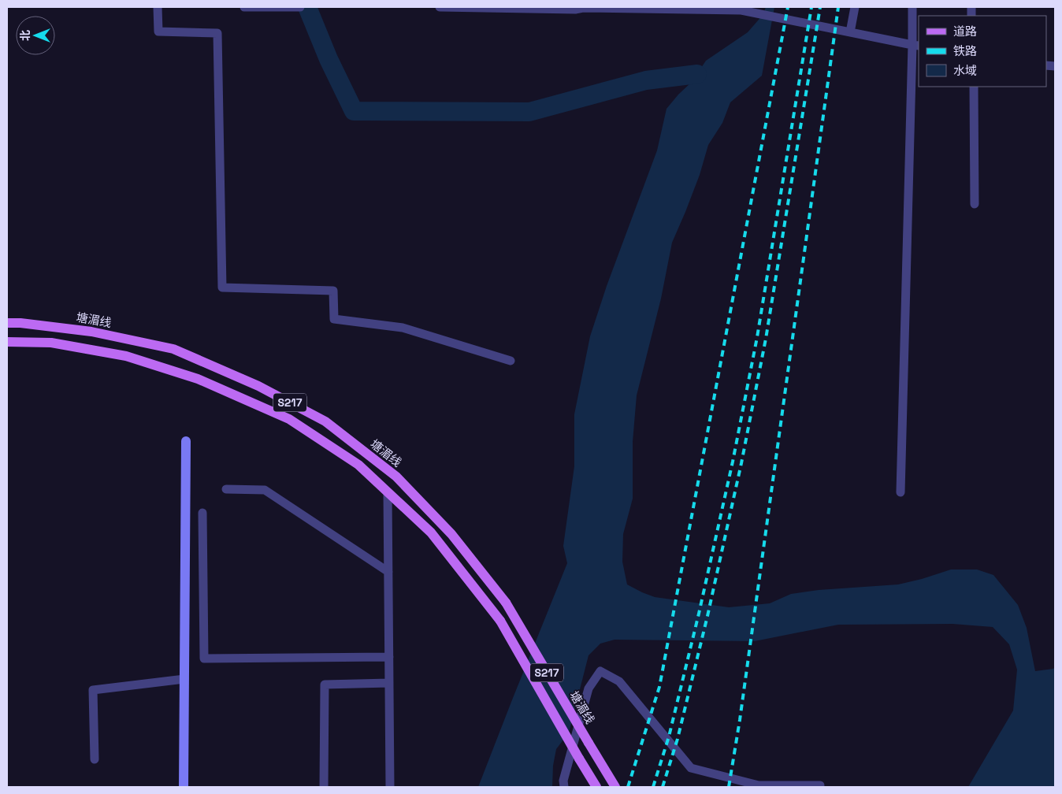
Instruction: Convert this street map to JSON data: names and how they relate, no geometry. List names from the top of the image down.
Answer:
{
  "streets": {
    "main road": ["塘湄线", "S217"]
  },
  "legend": ["道路", "铁路", "水域"],
  "north": "left"
}
